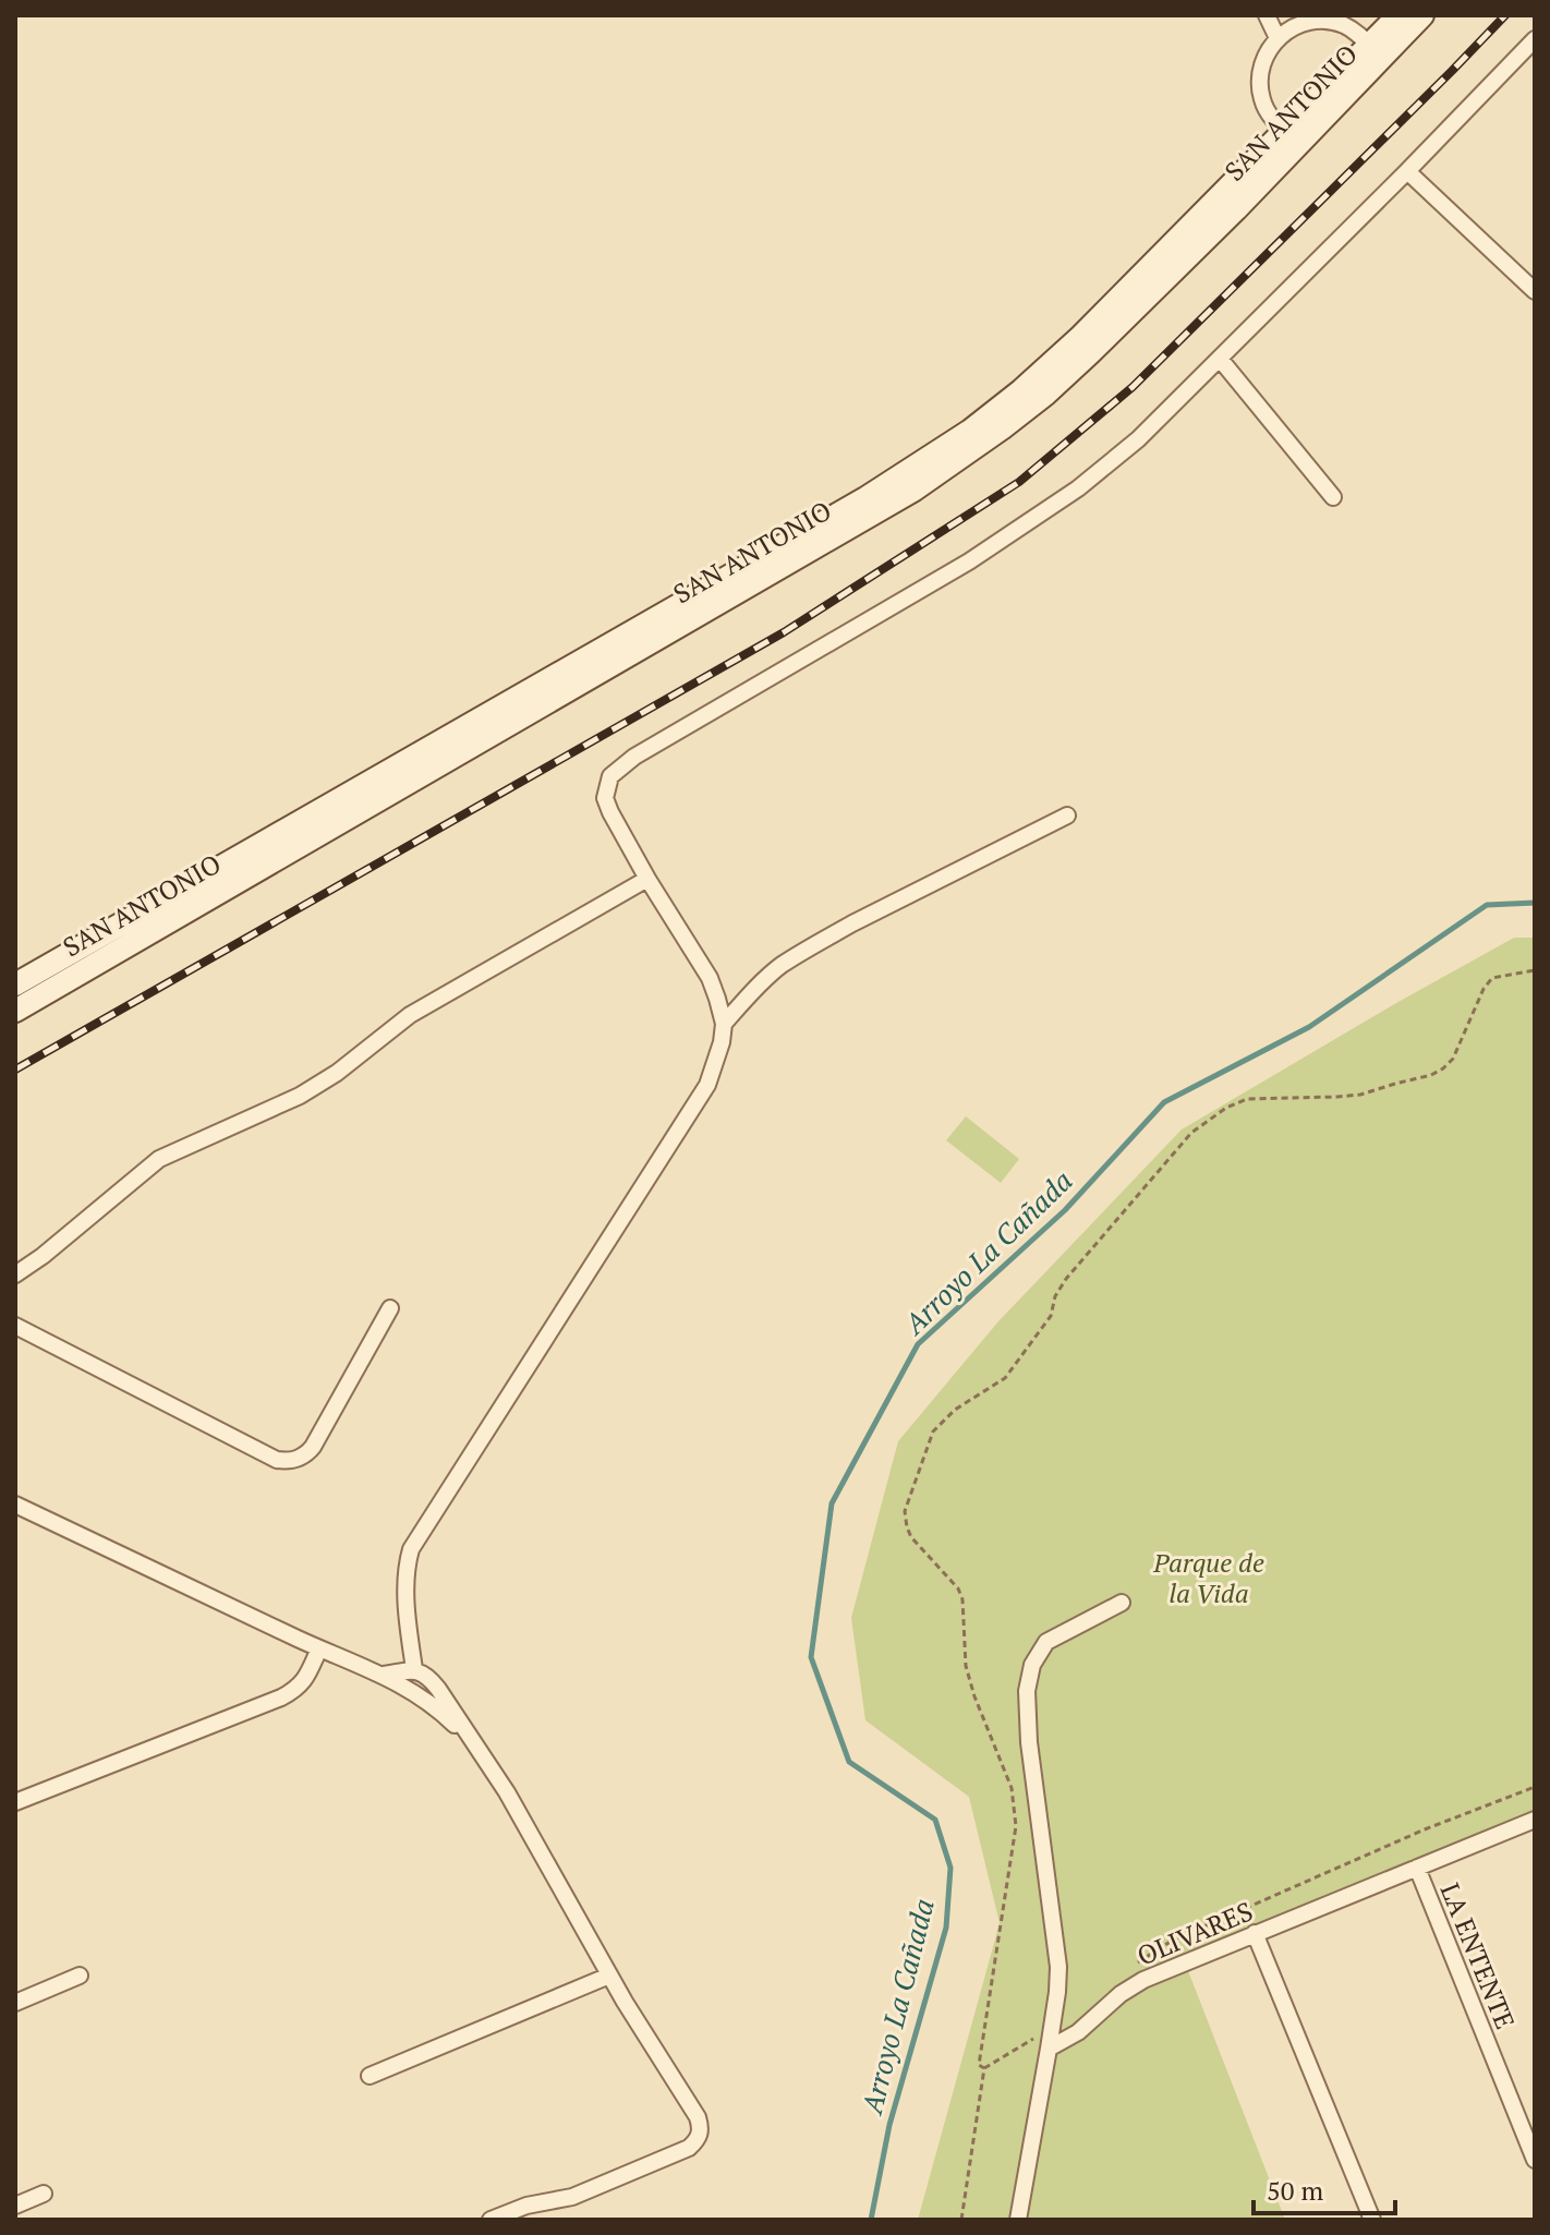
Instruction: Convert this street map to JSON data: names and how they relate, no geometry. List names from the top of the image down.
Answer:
{
  "streets": {
    "main road": ["SAN ANTONIO"],
    "street": ["OLIVARES", "LA ENTENTE"]
  },
  "crossings": [
    ["OLIVARES", "LA ENTENTE"]
  ],
  "water": ["Arroyo La Cañada"],
  "parks": ["Parque de la Vida"],
  "scale_bar": "50 m"
}
